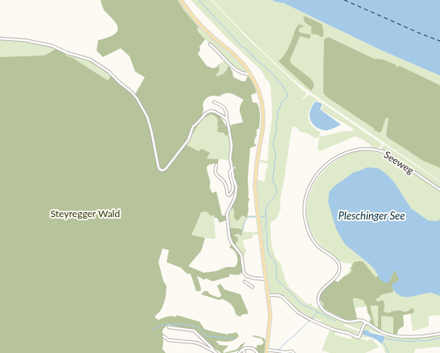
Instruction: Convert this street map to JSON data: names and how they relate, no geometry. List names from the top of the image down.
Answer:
{
  "streets": {
    "street": ["Seeweg"]
  },
  "water": ["Pleschinger See"],
  "parks": ["Steyregger Wald"]
}
